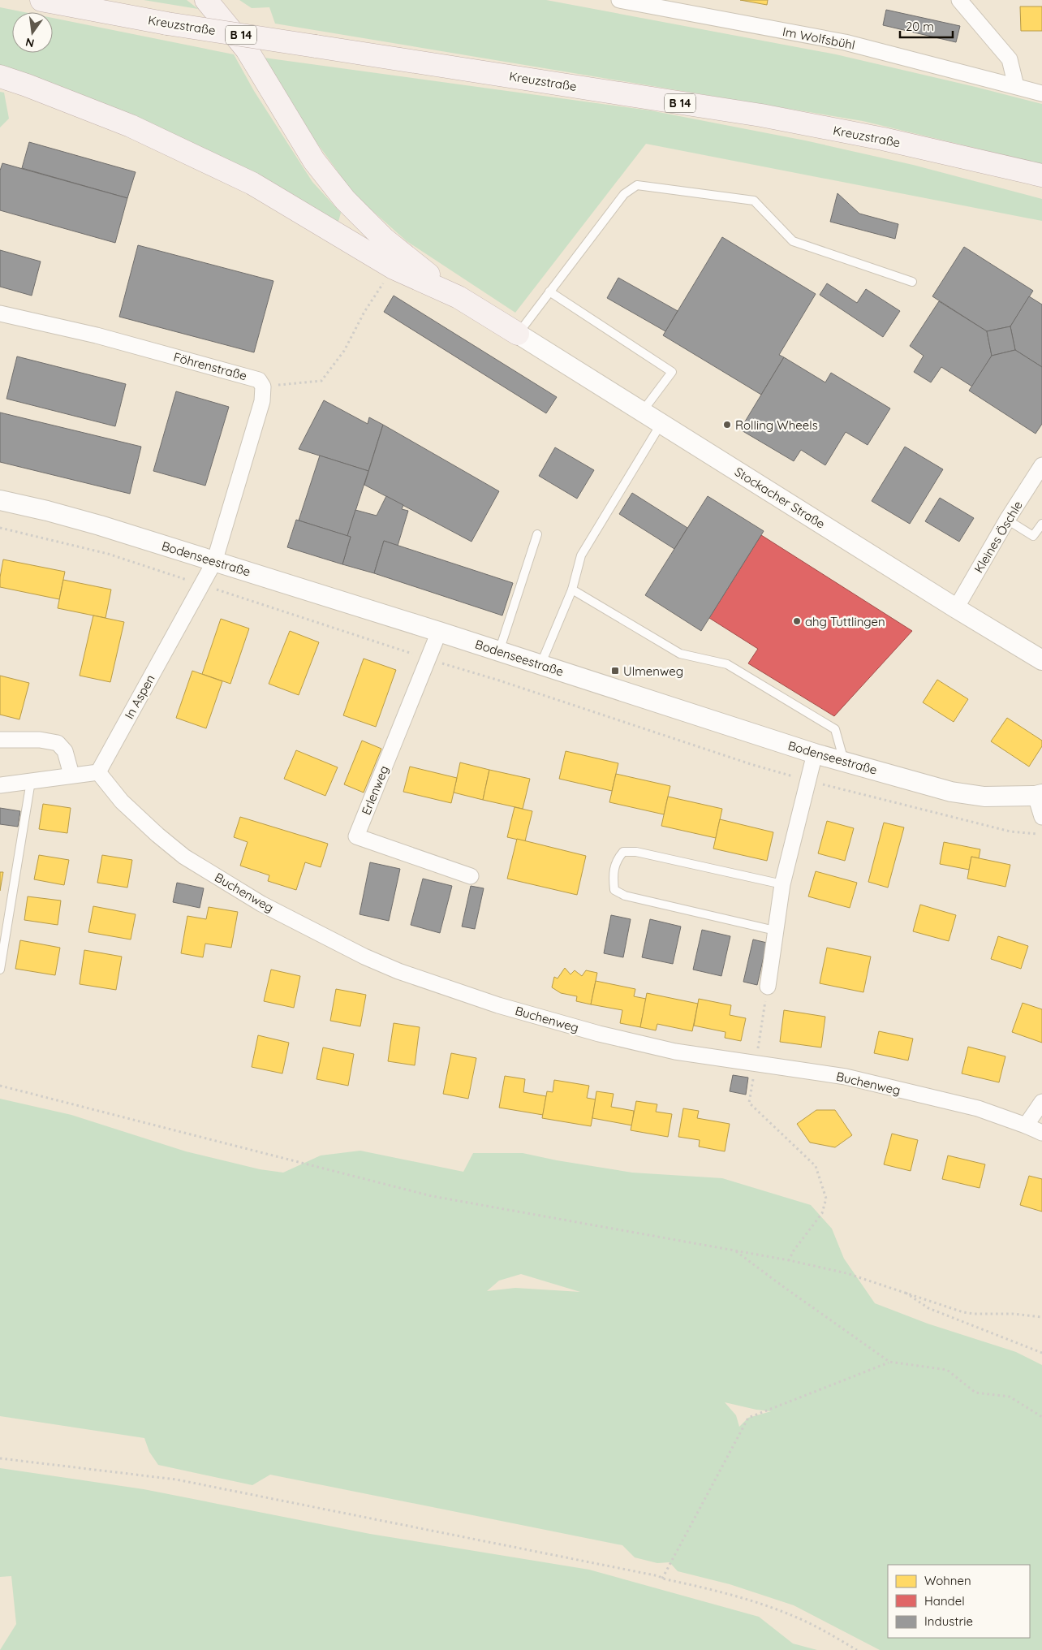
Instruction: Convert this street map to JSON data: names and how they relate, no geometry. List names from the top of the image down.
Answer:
{
  "streets": {
    "main road": ["Kreuzstraße", "B 14"],
    "street": [
      "Im Wolfsbühl",
      "Föhrenstraße",
      "Stockacher Straße",
      "Kleines Öschle",
      "Bodenseestraße",
      "In Aspen",
      "Erlenweg",
      "Buchenweg"
    ]
  },
  "crossings": [
    ["Stockacher Straße", "Kleines Öschle"],
    ["Bodenseestraße", "In Aspen"],
    ["Bodenseestraße", "Erlenweg"],
    ["In Aspen", "Buchenweg"]
  ],
  "places": {
    "other": ["Rolling Wheels", "ahg Tuttlingen"],
    "transit": ["Ulmenweg"]
  },
  "legend": ["Wohnen", "Handel", "Industrie"],
  "scale_bar": "20 m",
  "north": "bottom"
}
